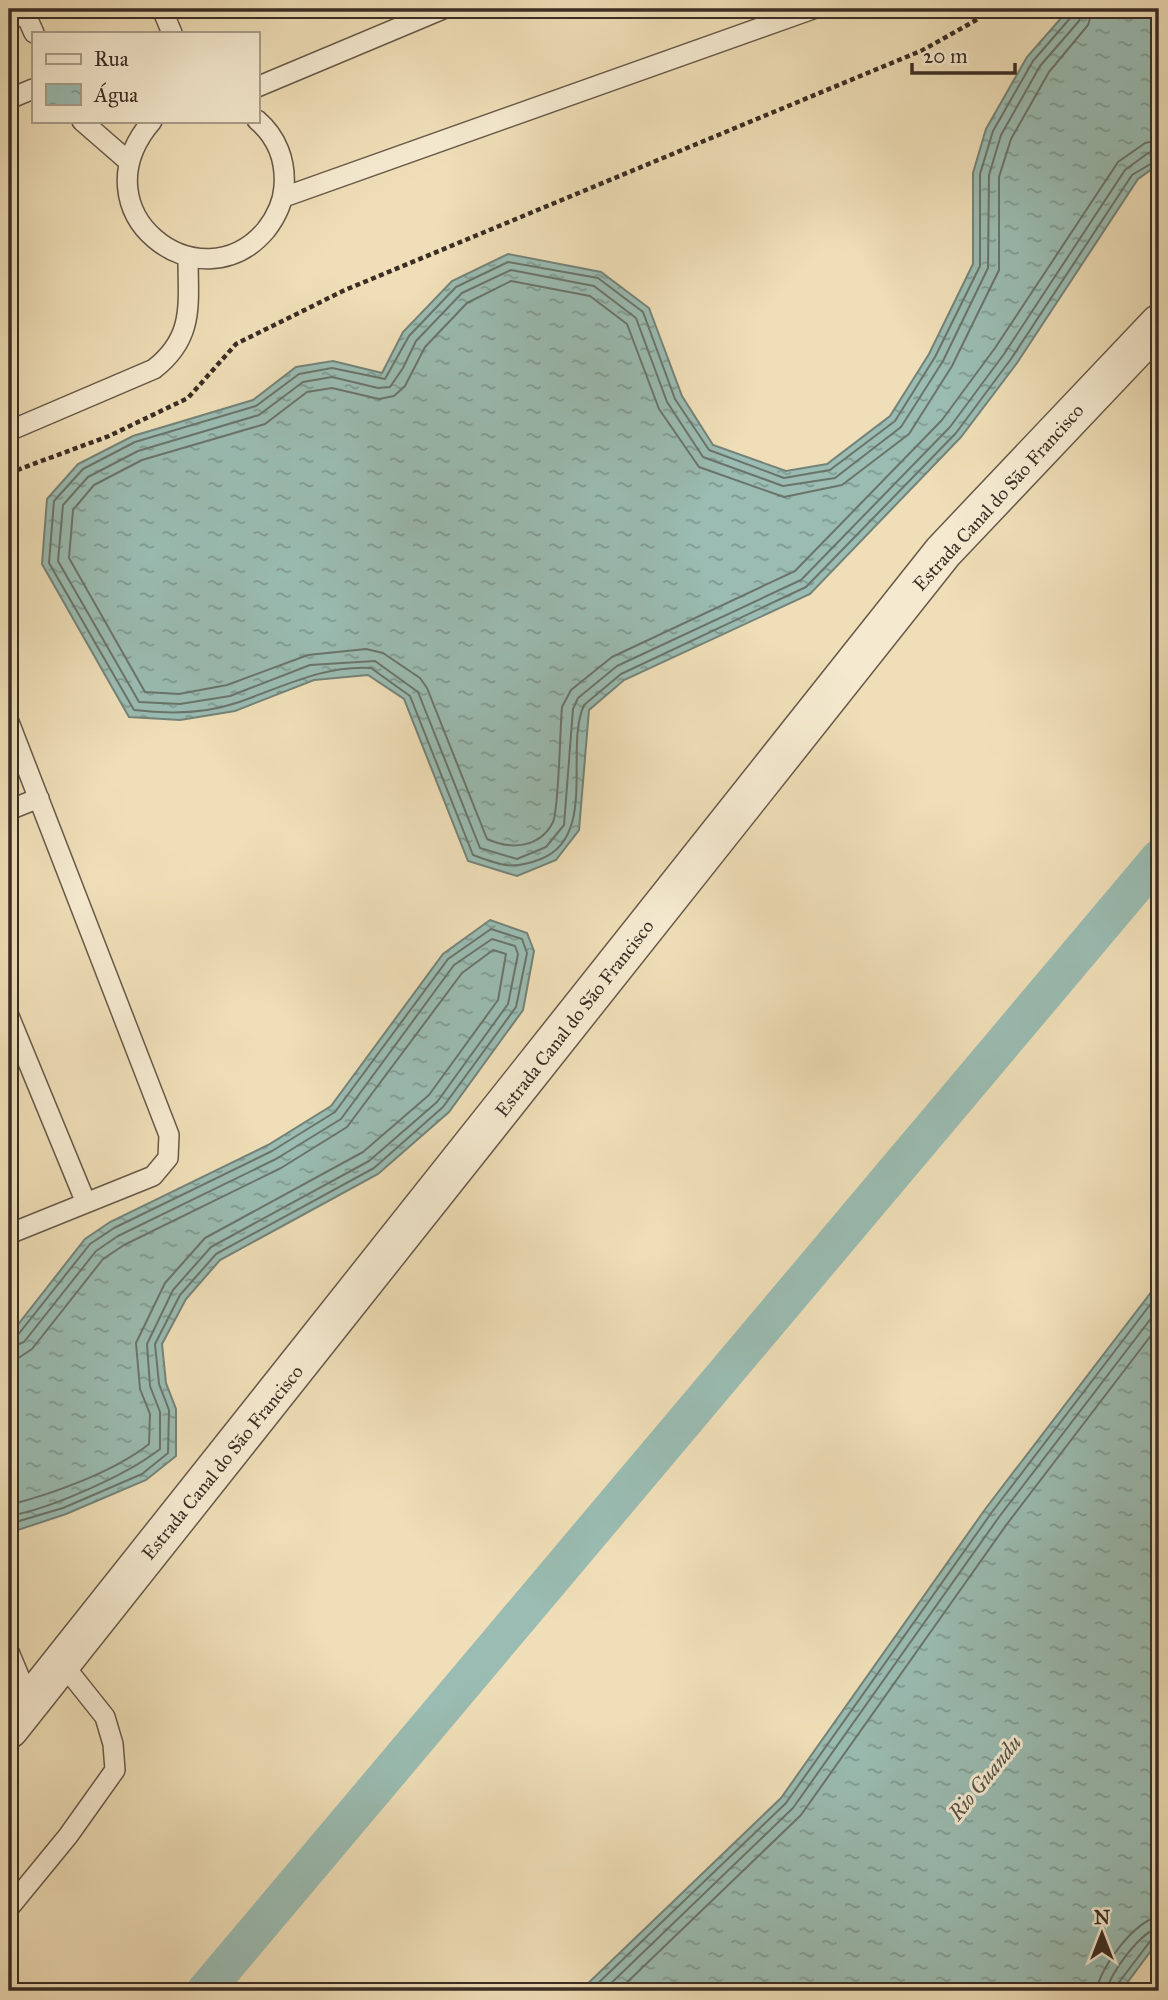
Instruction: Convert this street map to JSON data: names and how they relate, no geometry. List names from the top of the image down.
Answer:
{
  "streets": {
    "street": ["Estrada Canal do São Francisco"]
  },
  "water": ["Rio Guandu"],
  "legend": ["Rua", "Água"],
  "scale_bar": "20 m",
  "north": "top"
}
